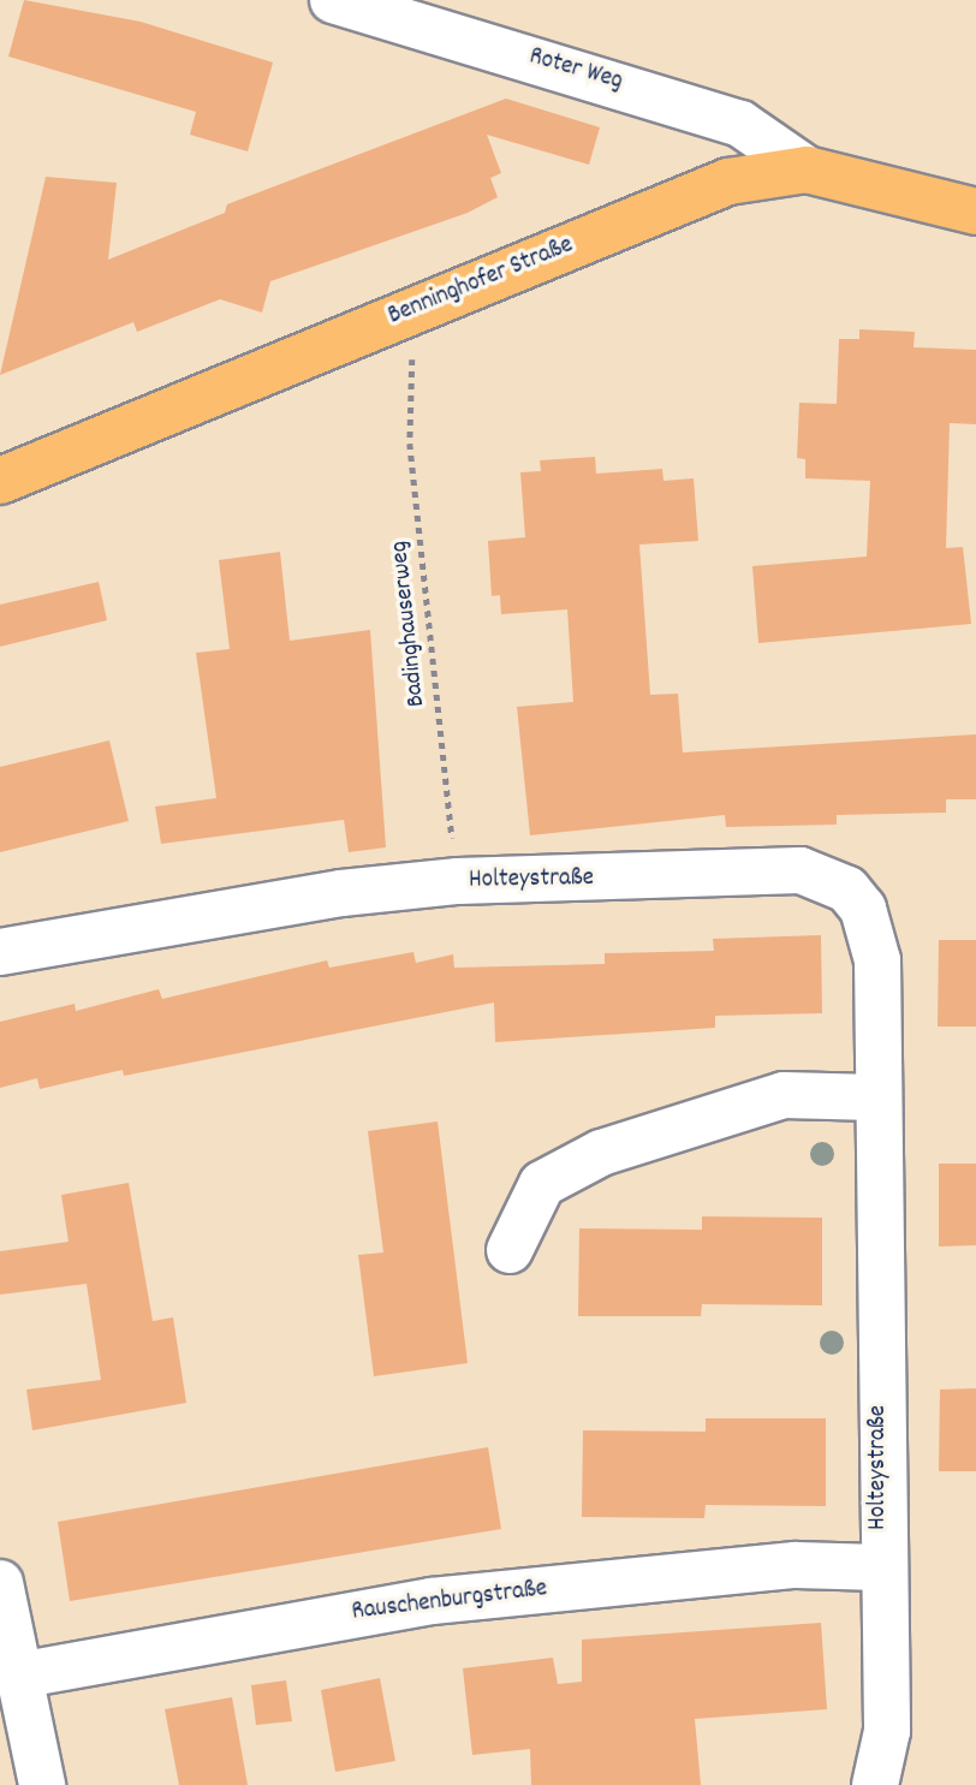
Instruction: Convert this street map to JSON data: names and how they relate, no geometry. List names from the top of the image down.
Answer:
{
  "streets": {
    "main road": ["Benninghofer Straße"],
    "street": ["Roter Weg", "Holteystraße", "Rauschenburgstraße"],
    "path": ["Badinghauserweg"]
  },
  "crossings": [
    ["Roter Weg", "Benninghofer Straße"],
    ["Badinghauserweg", "Holteystraße"],
    ["Holteystraße", "Rauschenburgstraße"]
  ]
}
